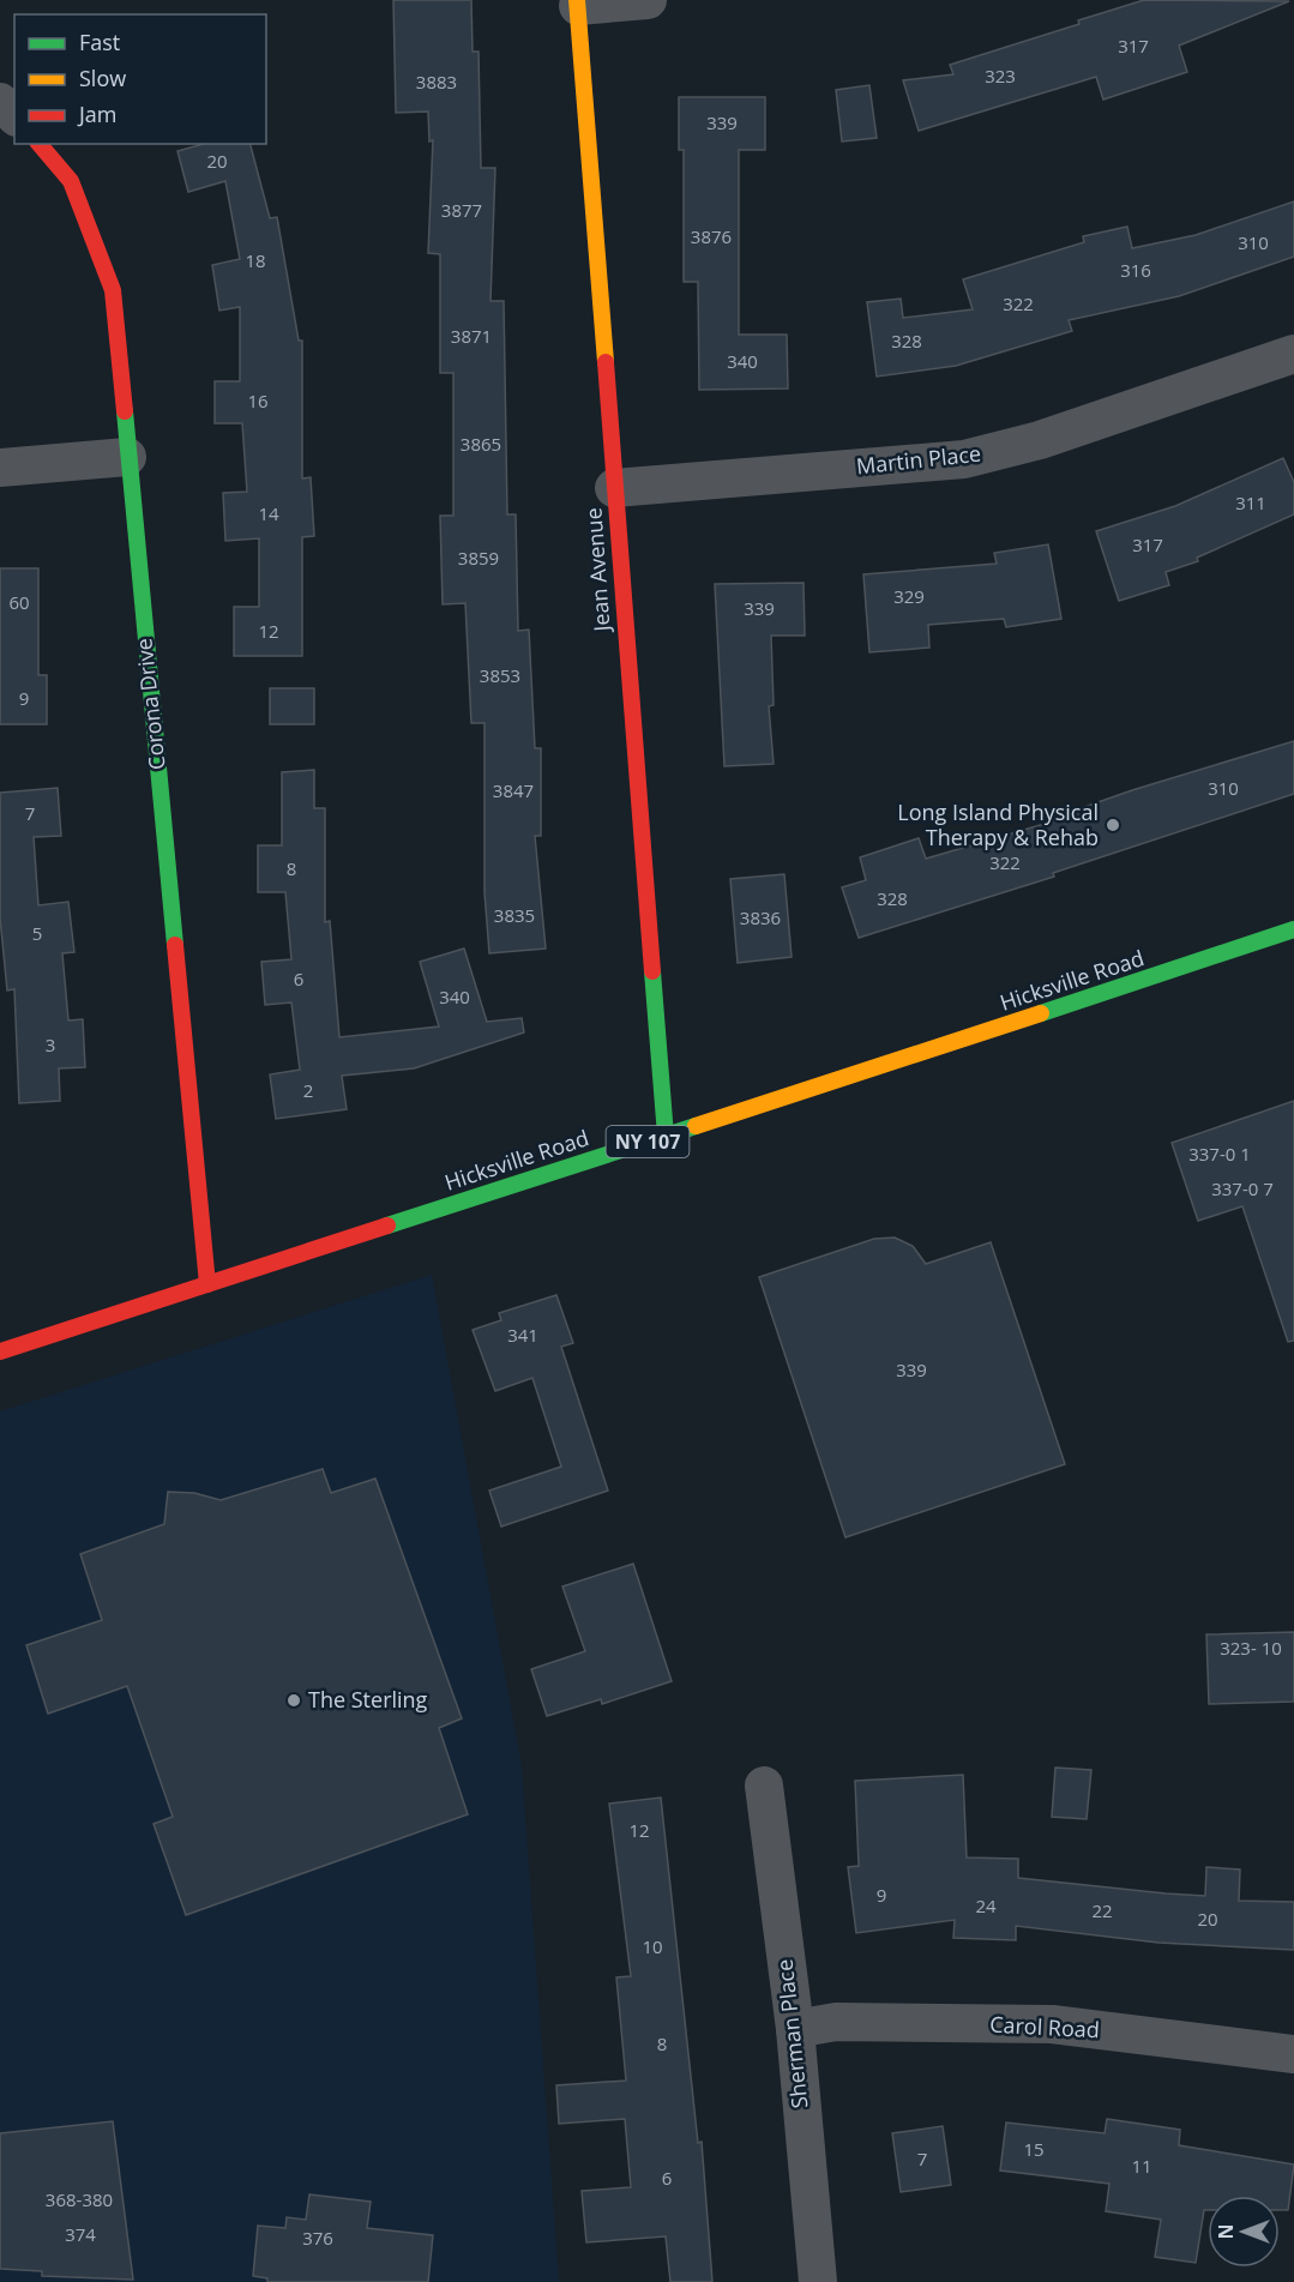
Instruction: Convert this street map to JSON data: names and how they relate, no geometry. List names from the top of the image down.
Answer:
{
  "streets": {
    "street": [
      "Martin Place",
      "Jean Avenue",
      "Corona Drive",
      "Hicksville Road",
      "NY 107",
      "Carol Road",
      "Sherman Place"
    ]
  },
  "crossings": [
    ["Martin Place", "Jean Avenue"],
    ["Jean Avenue", "Hicksville Road"],
    ["Corona Drive", "Hicksville Road"],
    ["Carol Road", "Sherman Place"]
  ],
  "places": ["Long Island Physical Therapy & Rehab", "The Sterling"],
  "house_numbers": [
    "317",
    "323",
    "3883",
    "339",
    "20",
    "3877",
    "3876",
    "310",
    "18",
    "316",
    "322",
    "3871",
    "328",
    "340",
    "16",
    "3865",
    "311",
    "14",
    "317",
    "3859",
    "329",
    "60",
    "339",
    "12",
    "3853",
    "9",
    "310",
    "3847",
    "7",
    "322",
    "8",
    "328",
    "3835",
    "3836",
    "5",
    "6",
    "340",
    "3",
    "2",
    "337-0 1",
    "337-0 7",
    "341",
    "339",
    "323- 10",
    "12",
    "9",
    "24",
    "22",
    "20",
    "10",
    "8",
    "15",
    "7",
    "11",
    "6",
    "368-380",
    "374",
    "376"
  ],
  "legend": ["Fast", "Slow", "Jam"],
  "north": "left"
}
